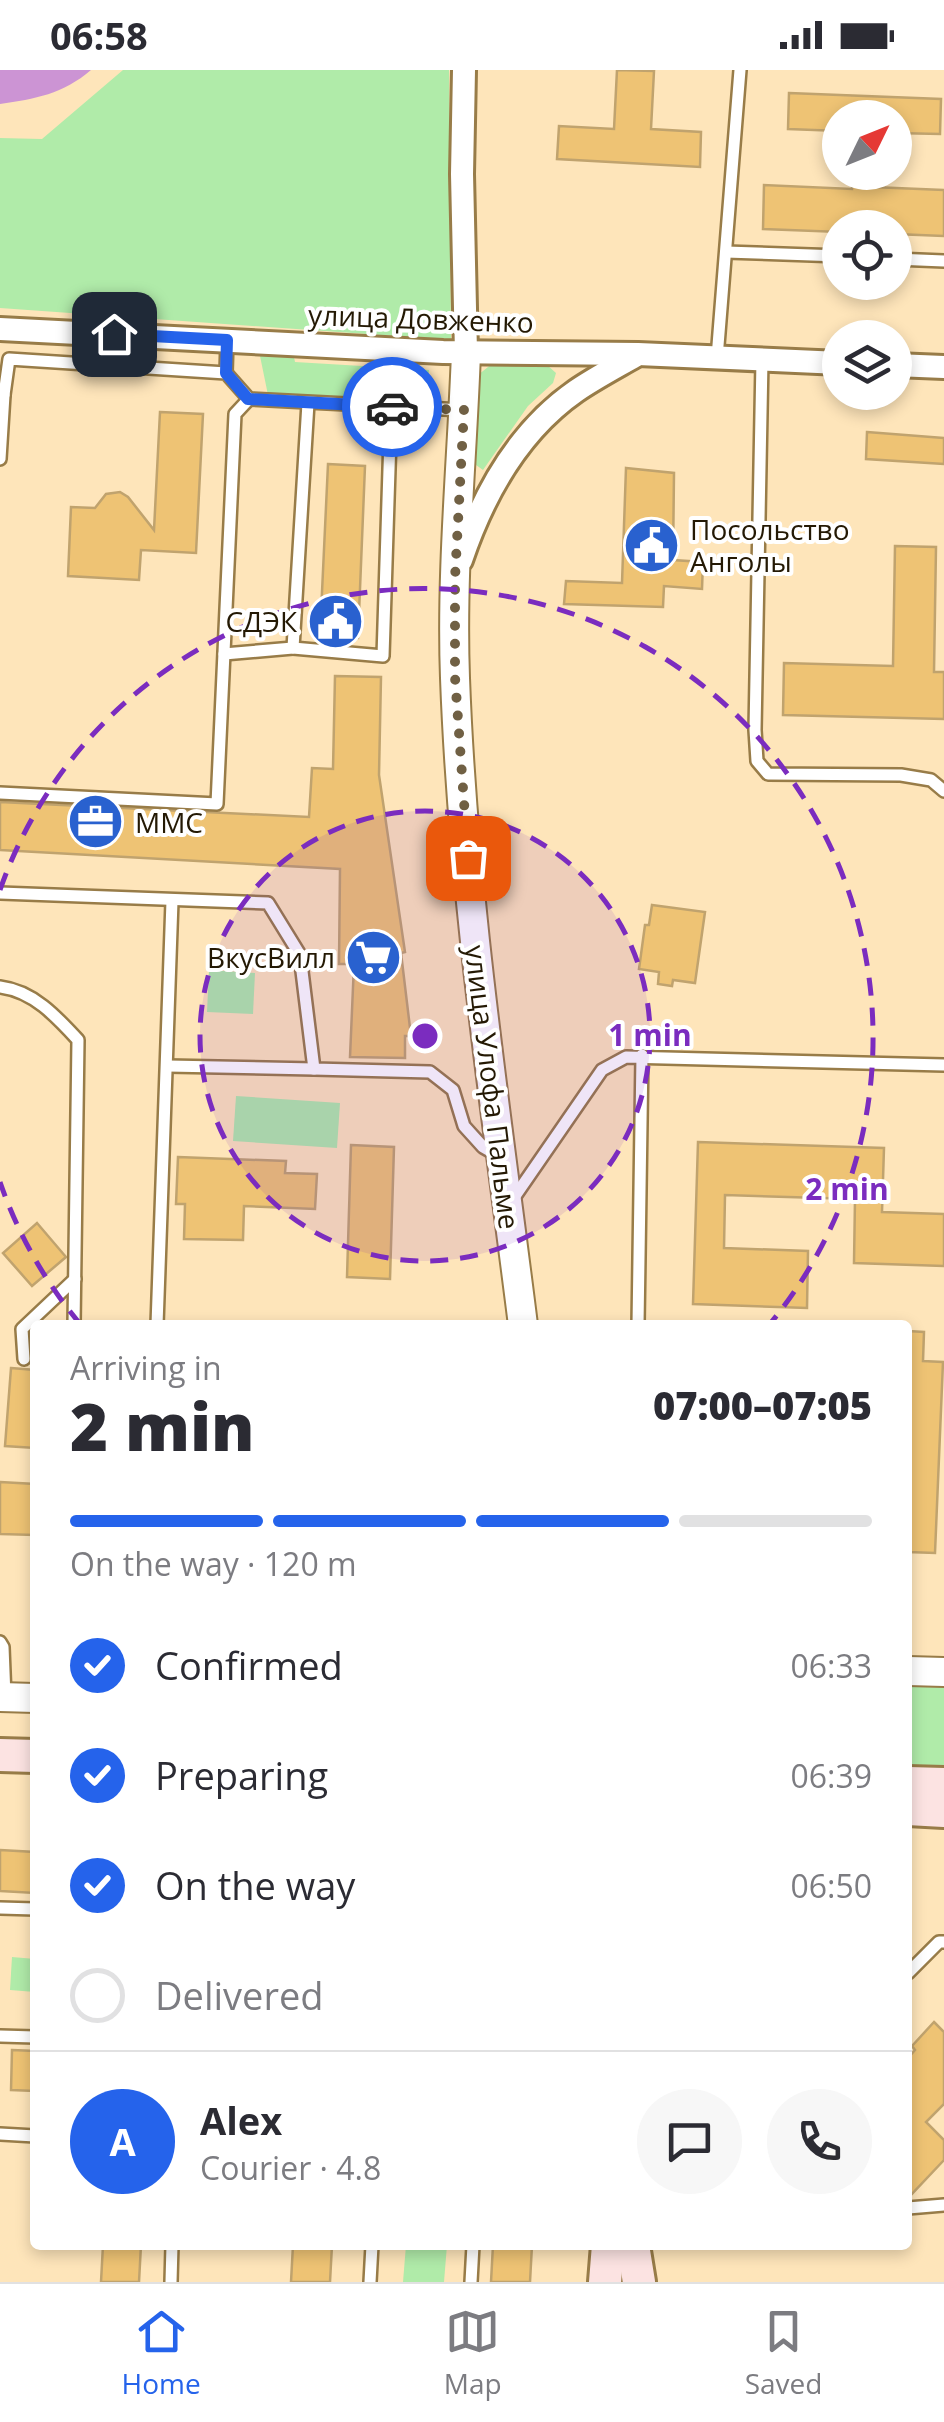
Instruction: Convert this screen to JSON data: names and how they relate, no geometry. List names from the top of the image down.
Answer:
{
  "streets": {
    "street": ["улица Довженко", "улица Улофа Пальме"]
  },
  "crossings": [
    ["улица Довженко", "улица Улофа Пальме"]
  ],
  "places": {
    "public building": ["Посольство Анголы", "СДЭК"],
    "office": ["ММС"],
    "supermarket": ["ВкусВилл"]
  },
  "north": "top right",
  "page": {
    "status": "06:58",
    "heading": ["2 min", "Arriving in", "07:00–07:05"],
    "panel": ["Alex", "Courier · 4.8"],
    "bar": "On the way · 120 m",
    "list": [
      ["Confirmed", "06:33"],
      ["Preparing", "06:39"],
      ["On the way", "06:50"],
      "Delivered"
    ],
    "round": "A",
    "tabs": ["Home", "Map", "Saved"]
  },
  "rings": ["1 min", "2 min"]
}
